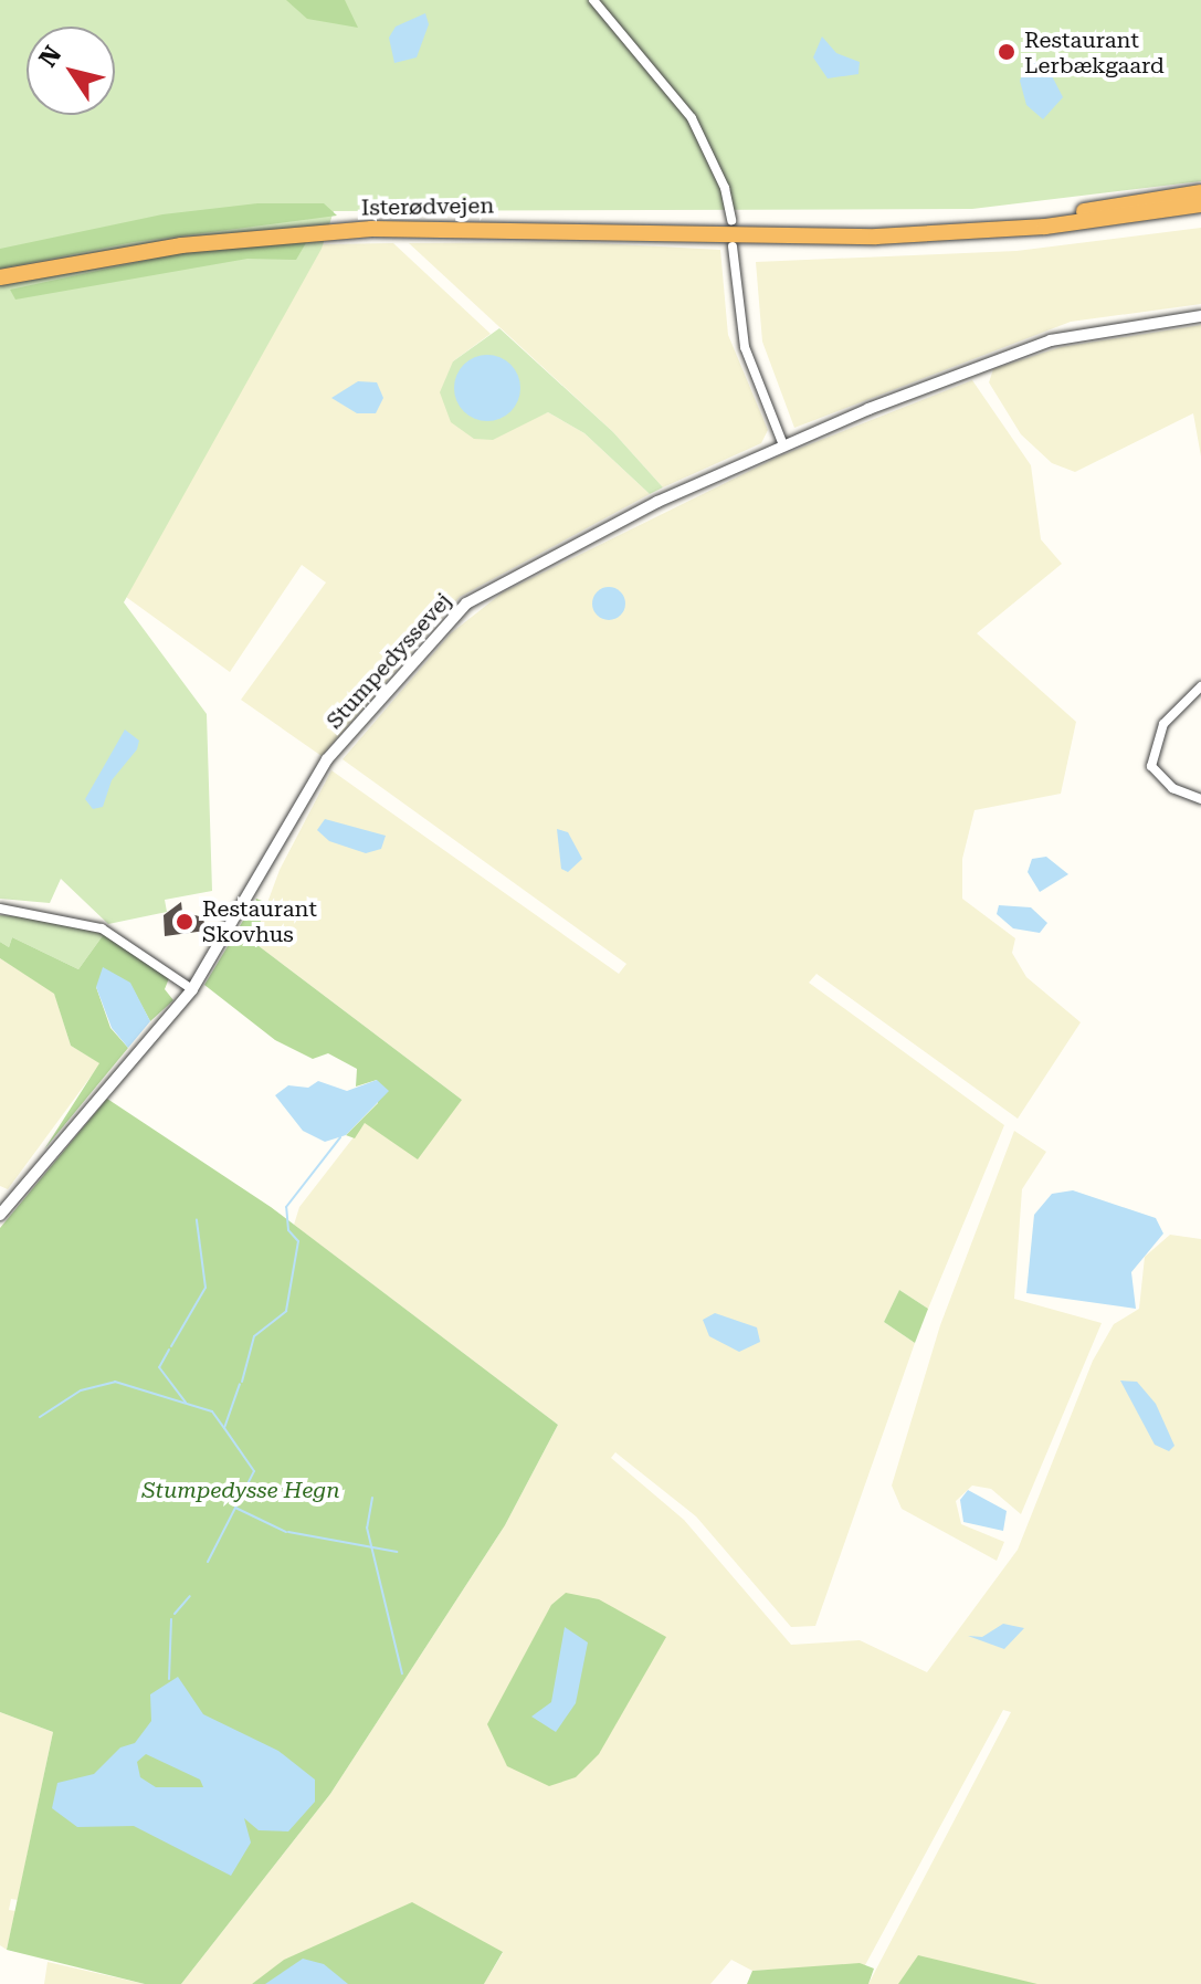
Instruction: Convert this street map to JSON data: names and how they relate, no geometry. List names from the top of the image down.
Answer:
{
  "streets": {
    "highway": ["Isterødvejen"],
    "street": ["Stumpedyssevej"]
  },
  "parks": ["Stumpedysse Hegn"],
  "places": ["Restaurant Lerbækgaard", "Restaurant Skovhus"],
  "north": "top left"
}
